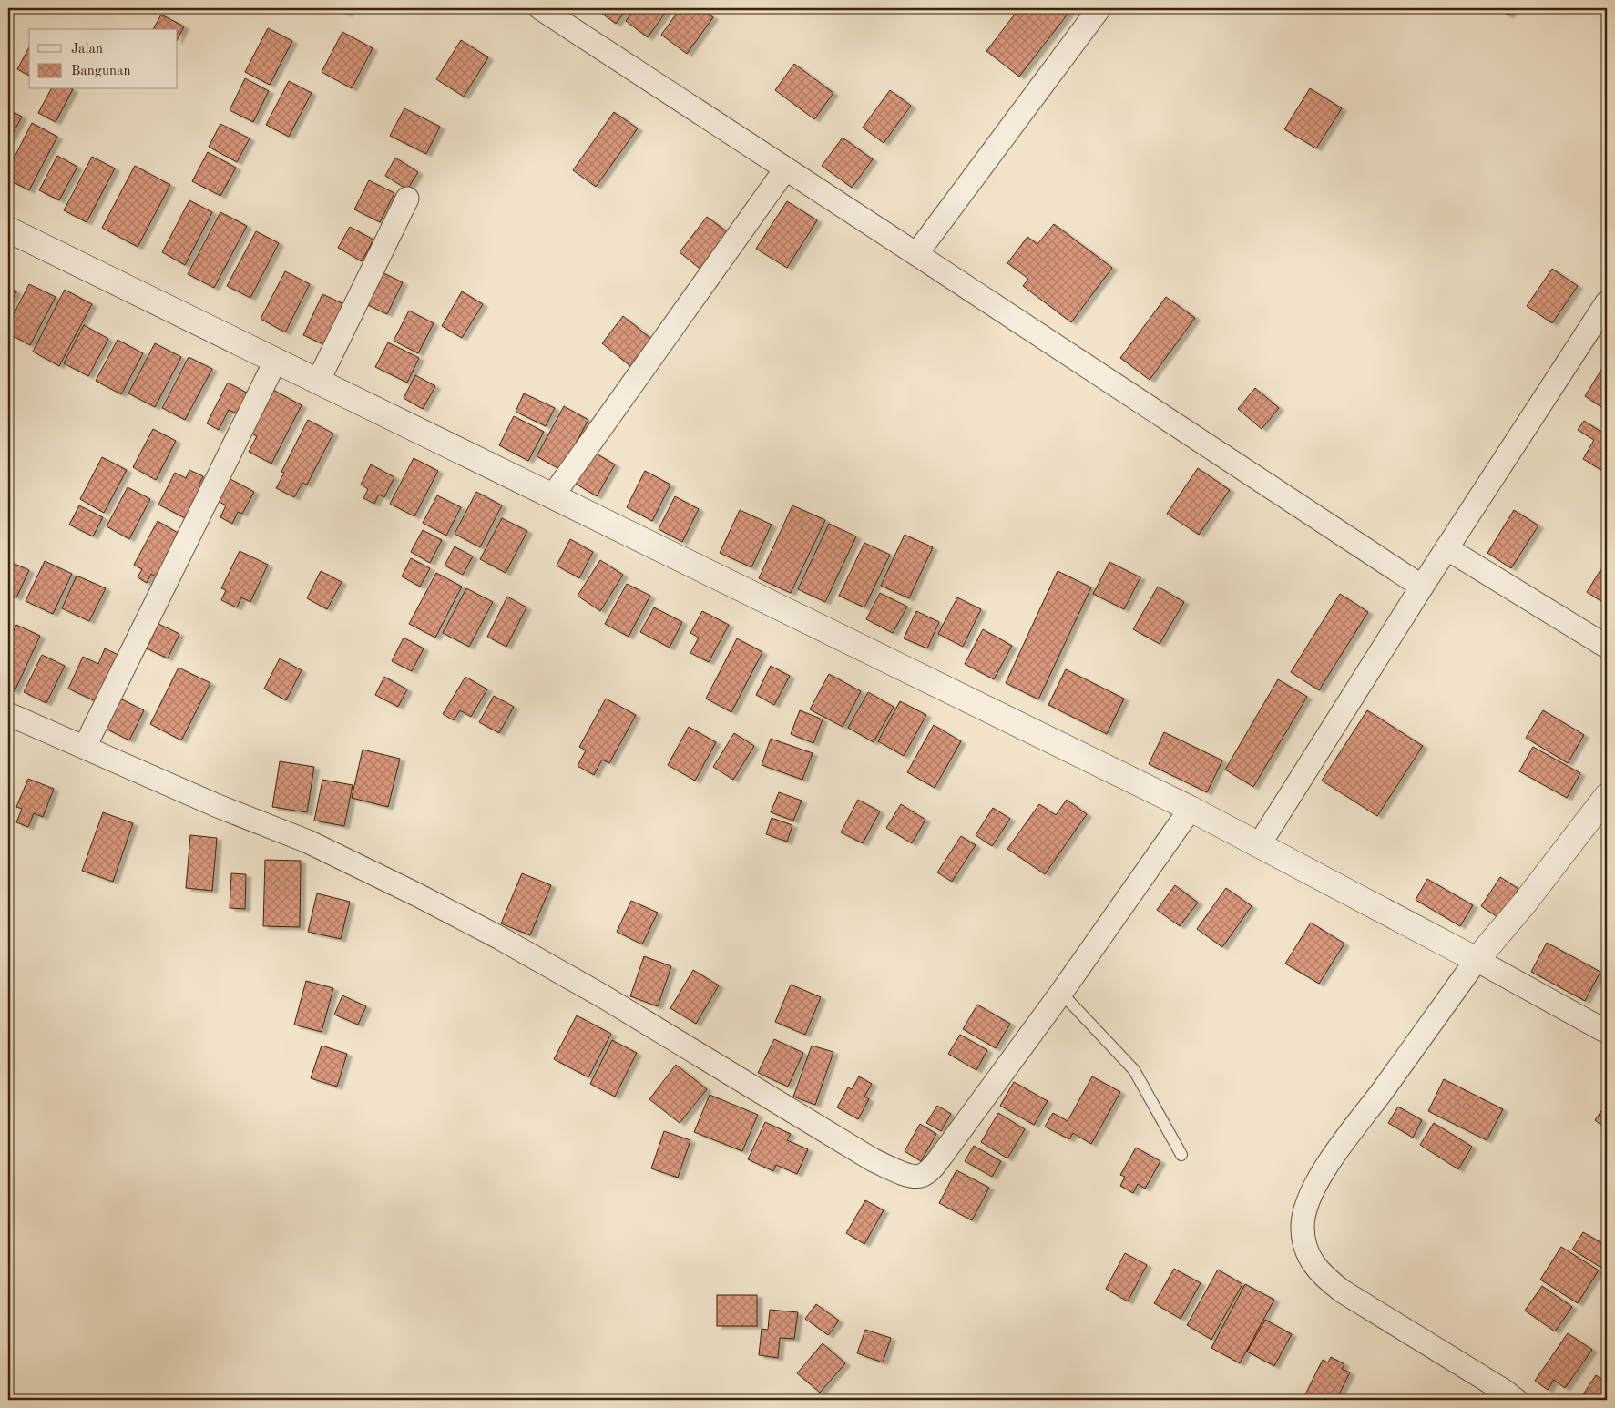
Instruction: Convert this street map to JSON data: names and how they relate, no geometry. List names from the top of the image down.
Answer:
{
  "legend": ["Jalan", "Bangunan"]
}
